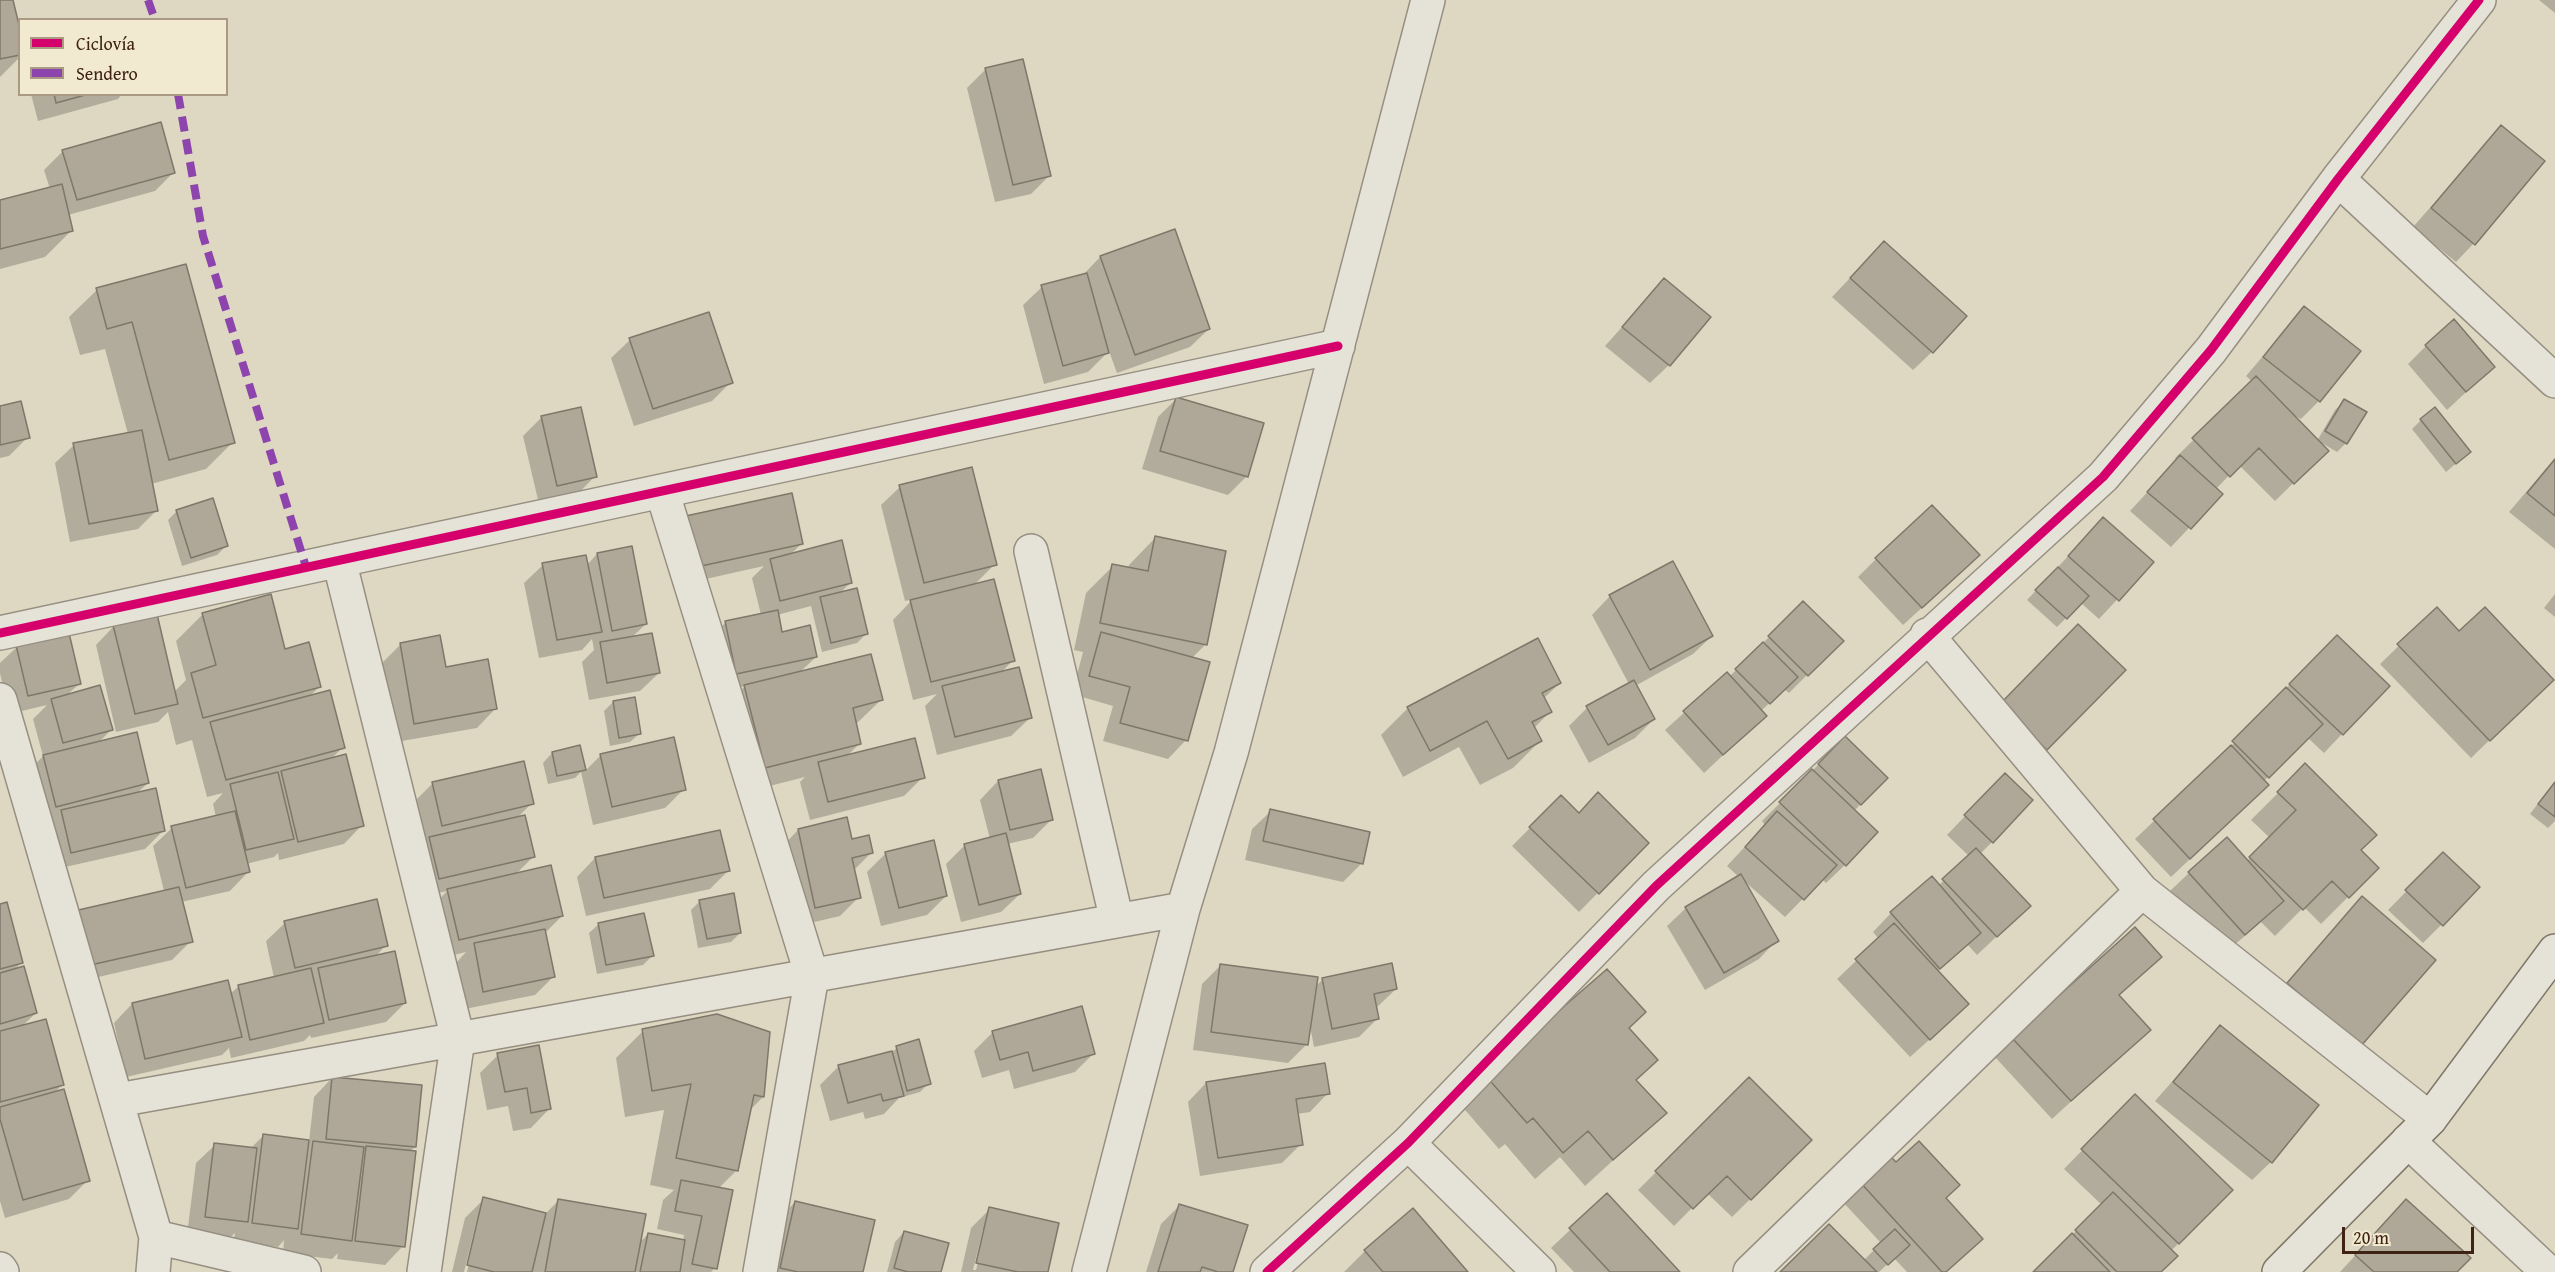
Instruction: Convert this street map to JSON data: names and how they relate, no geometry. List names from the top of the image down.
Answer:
{
  "legend": ["Ciclovía", "Sendero"],
  "scale_bar": "20 m"
}
